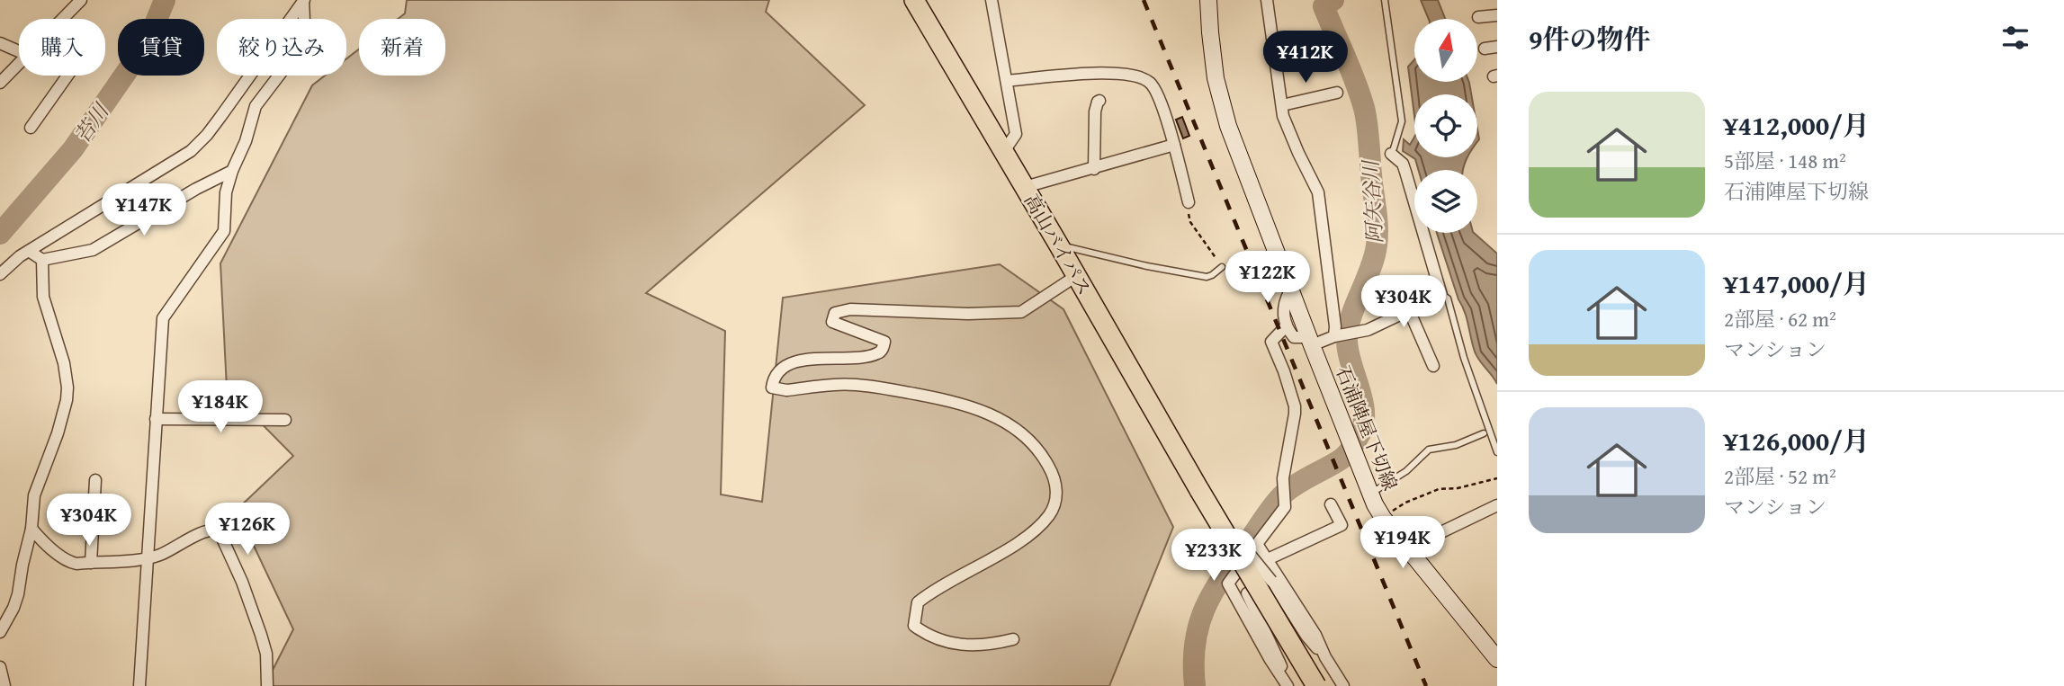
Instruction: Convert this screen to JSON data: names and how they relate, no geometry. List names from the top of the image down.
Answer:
{
  "streets": {
    "highway": ["高山バイパス"],
    "main road": ["石浦陣屋下切線"]
  },
  "water": ["苔川", "阿矢谷川"],
  "north": "top",
  "page": {
    "heading": "9件の物件",
    "chip": [
      "購入",
      "賃貸",
      "絞り込み",
      "新着"
    ],
    "price": [
      "¥412K",
      "¥147K",
      "¥122K",
      "¥304K",
      "¥184K",
      "¥304K",
      "¥126K",
      "¥194K",
      "¥233K"
    ],
    "list": [
      {
        "name": "¥412,000/月",
        "note": "5部屋 · 148 m² · 石浦陣屋下切線"
      },
      {
        "name": "¥147,000/月",
        "note": "2部屋 · 62 m² · マンション"
      },
      {
        "name": "¥126,000/月",
        "note": "2部屋 · 52 m² · マンション"
      }
    ]
  }
}
